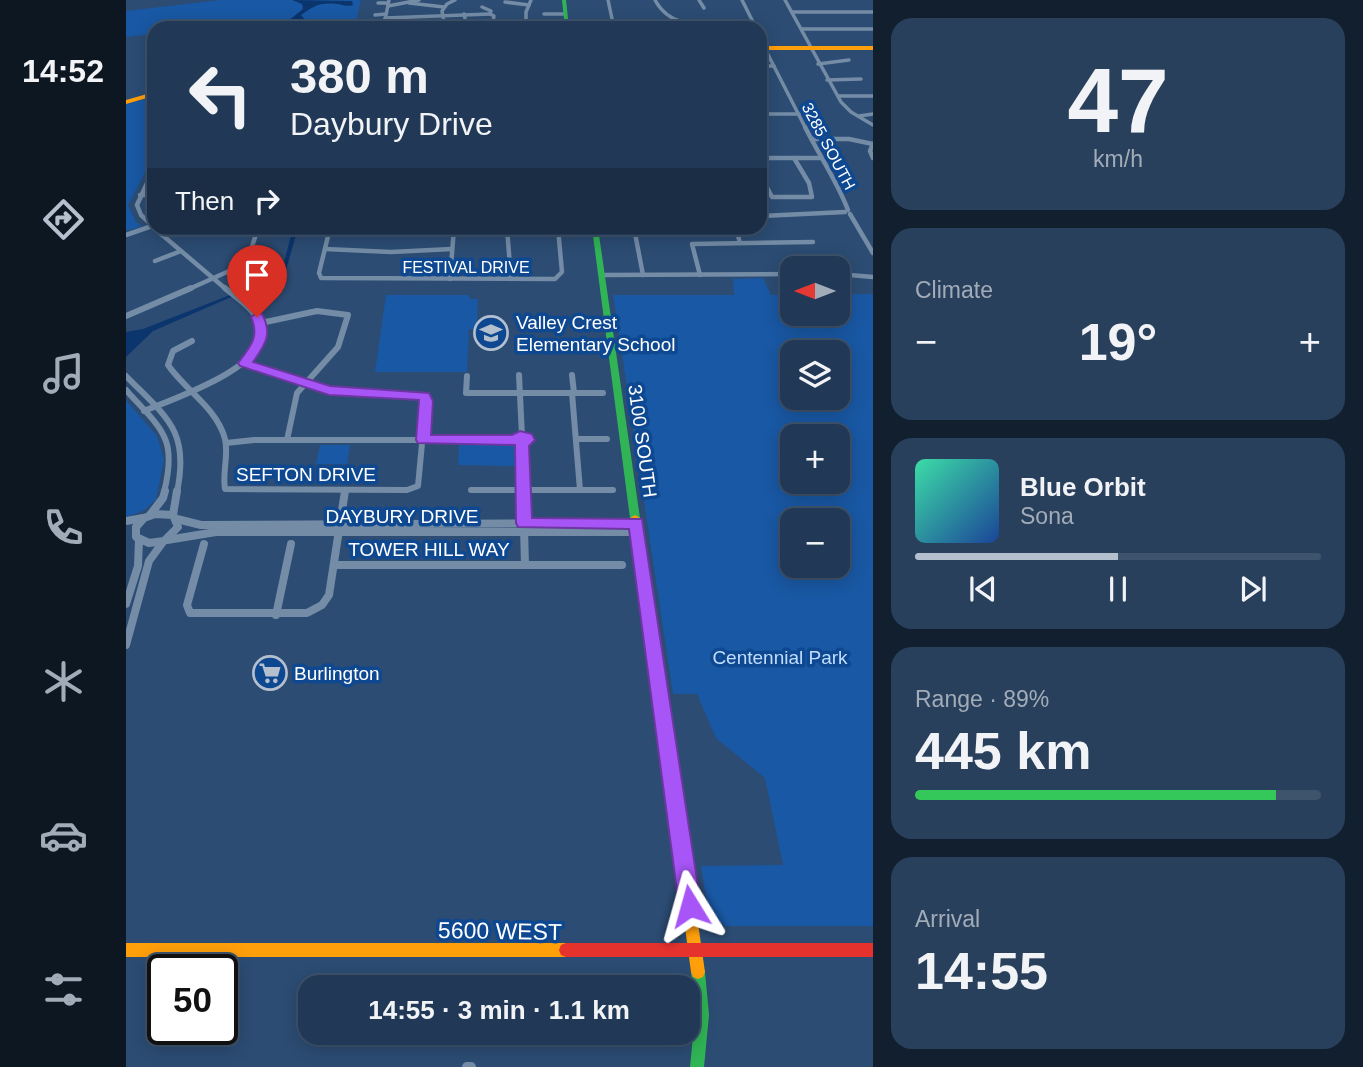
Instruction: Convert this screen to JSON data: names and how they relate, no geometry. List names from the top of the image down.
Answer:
{
  "streets": {
    "main road": ["3100 SOUTH", "5600 WEST"],
    "street": [
      "3285 SOUTH",
      "FESTIVAL DRIVE",
      "SEFTON DRIVE",
      "DAYBURY DRIVE",
      "TOWER HILL WAY"
    ]
  },
  "crossings": [
    ["3100 SOUTH", "DAYBURY DRIVE"],
    ["3100 SOUTH", "5600 WEST"]
  ],
  "parks": ["Centennial Park"],
  "places": {
    "school or university": ["Valley Crest Elementary School"],
    "supermarket": ["Burlington"]
  },
  "north": "left",
  "page": {
    "tabs": "14:52",
    "tile": [
      ["47", "km/h"],
      "Climate",
      ["Range · 89%", "445 km"],
      ["Arrival", "14:55"]
    ],
    "turn": ["380 m", "Daybury Drive"],
    "then": "Then",
    "map_buttons": ["+", "−"],
    "heat": ["−", "19°", "+"],
    "song": ["Blue Orbit", "Sona"],
    "limit": "50",
    "trip": "14:55 · 3 min · 1.1 km"
  }
}
